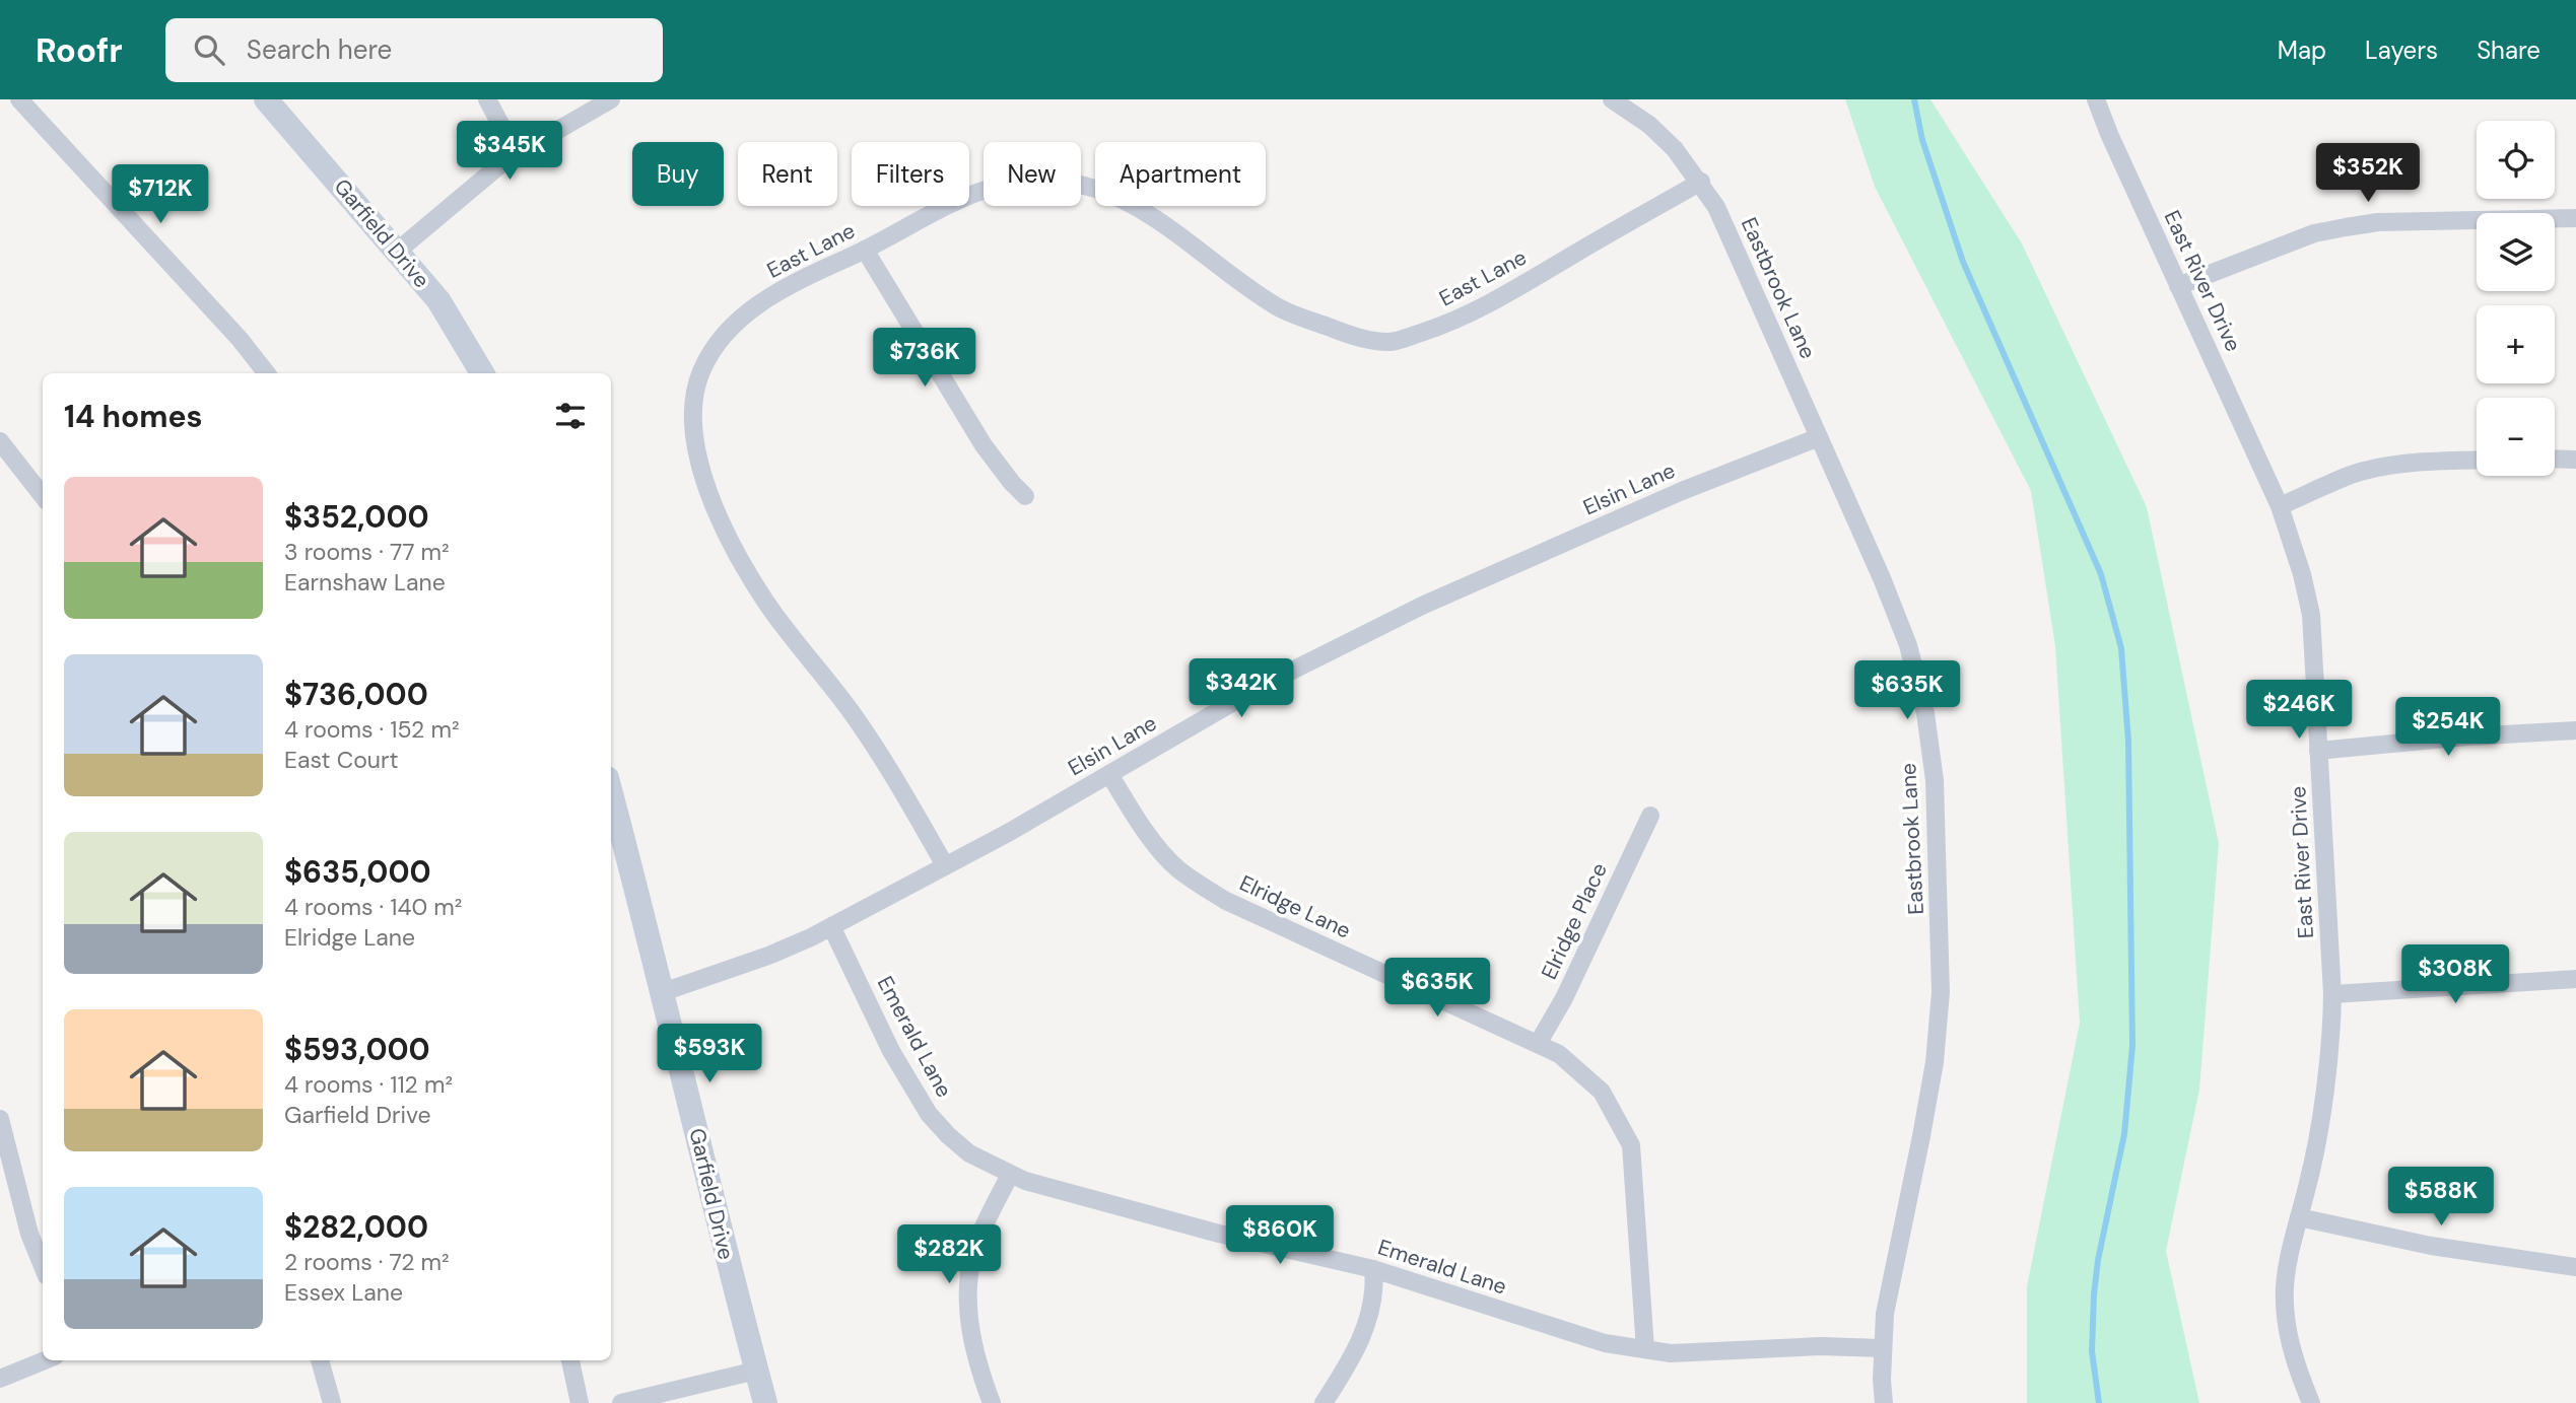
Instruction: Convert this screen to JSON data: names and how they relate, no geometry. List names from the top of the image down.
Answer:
{
  "streets": {
    "street": [
      "Garfield Drive",
      "East Lane",
      "East River Drive",
      "Eastbrook Lane",
      "Elsin Lane",
      "Elridge Lane",
      "Elridge Place",
      "Emerald Lane"
    ]
  },
  "crossings": [
    ["Garfield Drive", "Elsin Lane"],
    ["East Lane", "Eastbrook Lane"],
    ["East Lane", "Elsin Lane"],
    ["Eastbrook Lane", "Elsin Lane"],
    ["Eastbrook Lane", "Emerald Lane"],
    ["Elsin Lane", "Elridge Lane"],
    ["Elsin Lane", "Emerald Lane"],
    ["Elridge Lane", "Elridge Place"],
    ["Elridge Lane", "Emerald Lane"]
  ],
  "page": {
    "header": "Roofr",
    "search": "Search here",
    "nav": ["Map", "Layers", "Share"],
    "map_buttons": ["+", "−"],
    "price": [
      "$345K",
      "$352K",
      "$712K",
      "$736K",
      "$342K",
      "$635K",
      "$246K",
      "$254K",
      "$308K",
      "$635K",
      "$593K",
      "$588K",
      "$860K",
      "$282K"
    ],
    "chip": [
      "Buy",
      "Rent",
      "Filters",
      "New",
      "Apartment"
    ],
    "heading": "14 homes",
    "list": [
      {
        "name": "$352,000",
        "note": "3 rooms · 77 m² · Earnshaw Lane"
      },
      {
        "name": "$736,000",
        "note": "4 rooms · 152 m² · East Court"
      },
      {
        "name": "$635,000",
        "note": "4 rooms · 140 m² · Elridge Lane"
      },
      {
        "name": "$593,000",
        "note": "4 rooms · 112 m² · Garfield Drive"
      },
      {
        "name": "$282,000",
        "note": "2 rooms · 72 m² · Essex Lane"
      }
    ]
  }
}
